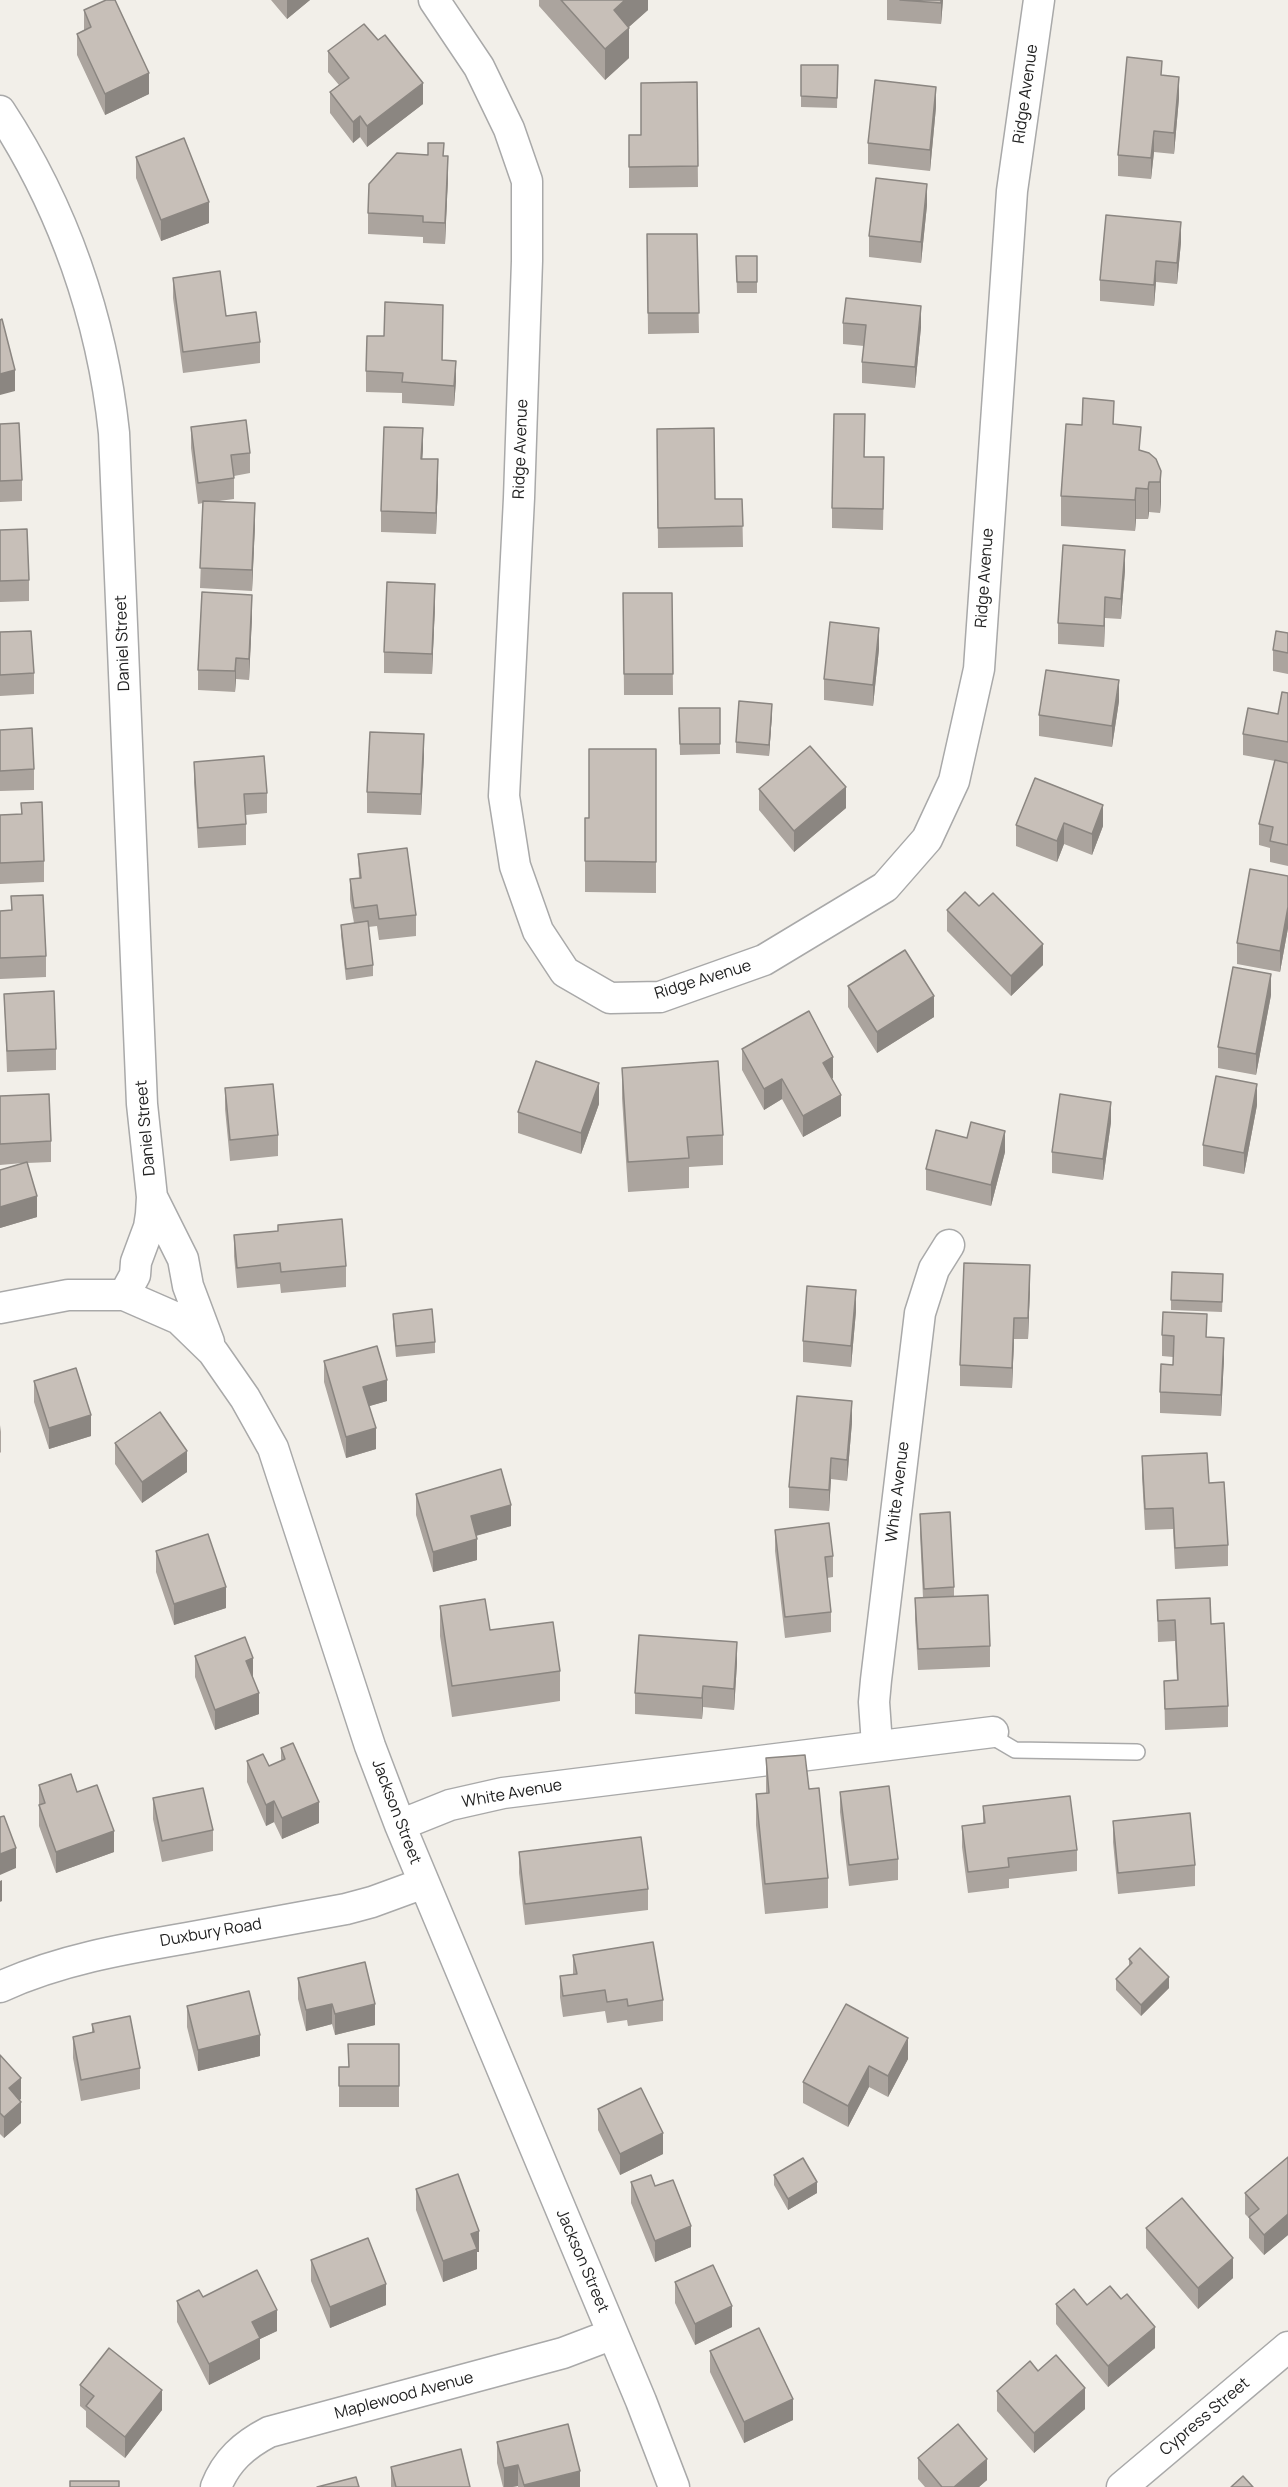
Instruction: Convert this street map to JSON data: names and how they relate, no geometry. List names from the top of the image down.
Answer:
{
  "streets": {
    "street": [
      "Ridge Avenue",
      "Daniel Street",
      "White Avenue",
      "Jackson Street",
      "Duxbury Road",
      "Maplewood Avenue",
      "Cypress Street"
    ]
  },
  "crossings": [
    ["Daniel Street", "Jackson Street"],
    ["White Avenue", "Jackson Street"],
    ["Jackson Street", "Duxbury Road"],
    ["Jackson Street", "Maplewood Avenue"]
  ]
}
